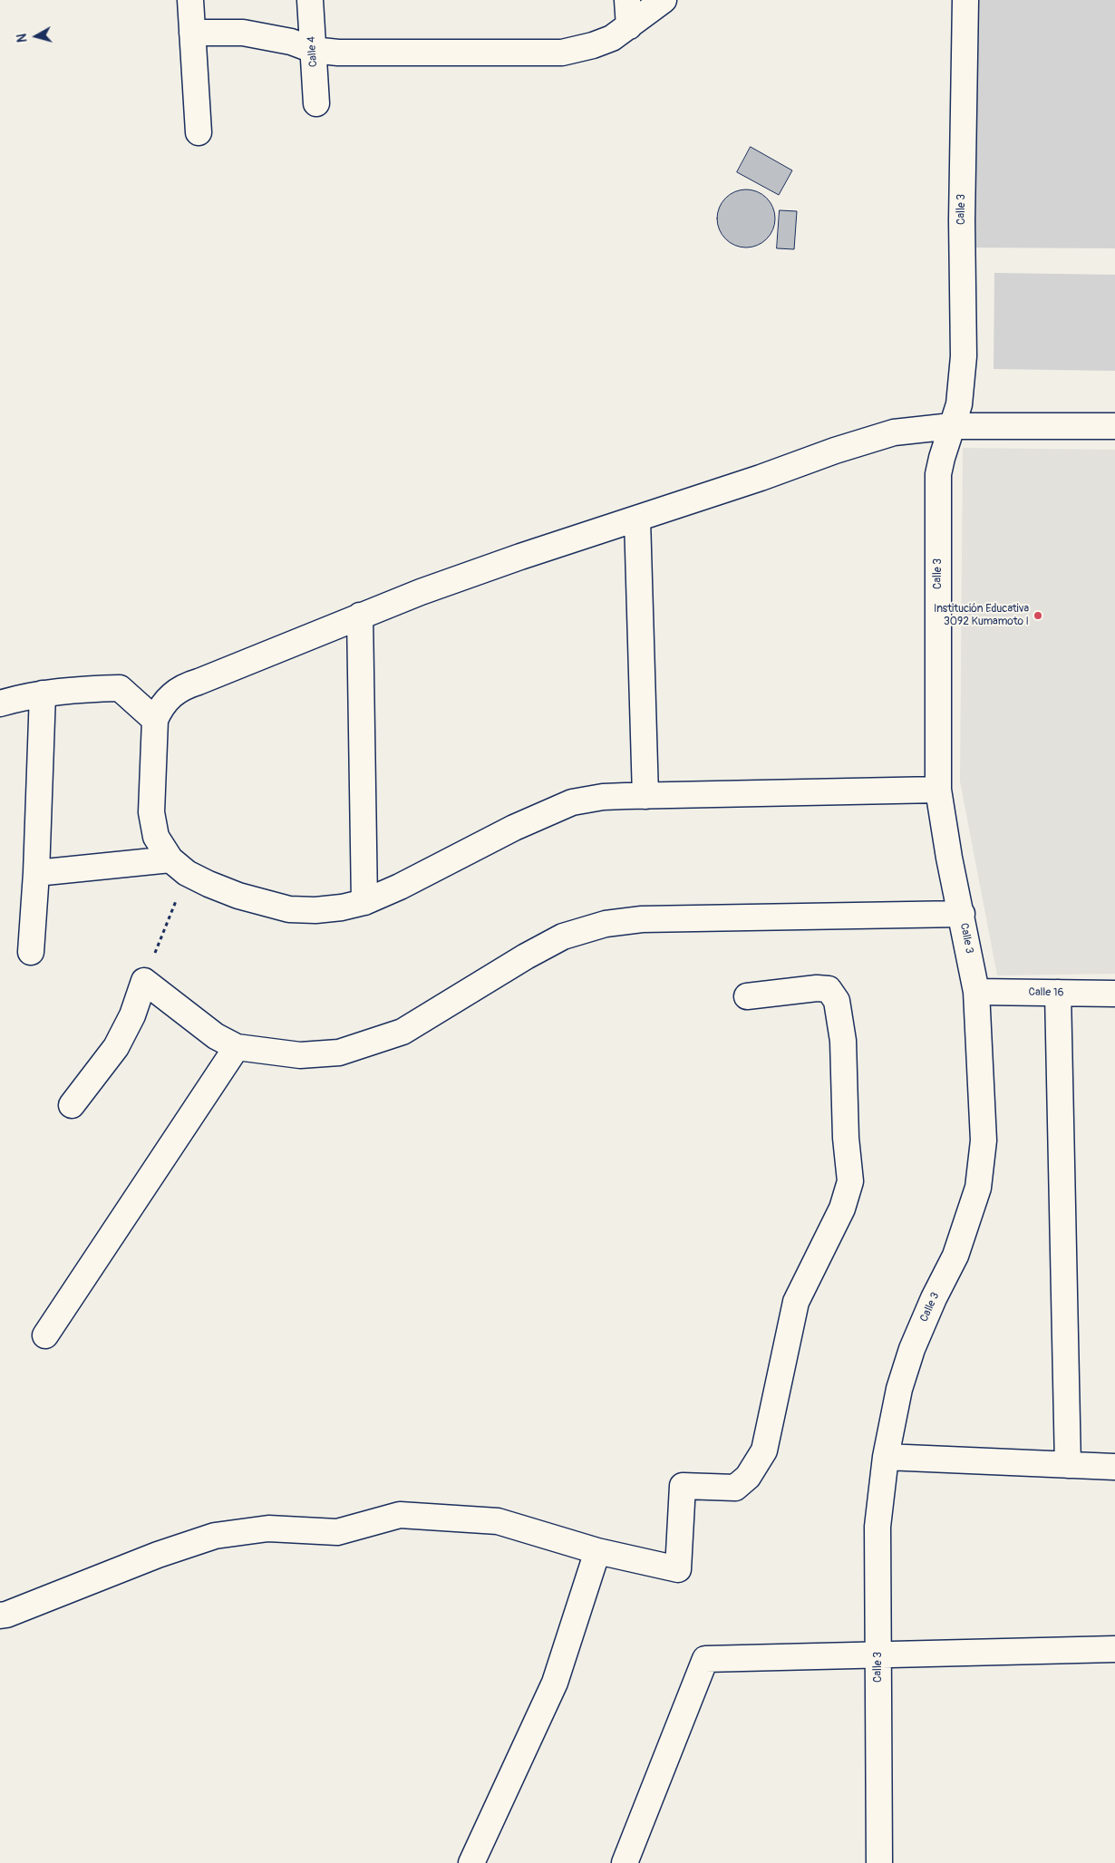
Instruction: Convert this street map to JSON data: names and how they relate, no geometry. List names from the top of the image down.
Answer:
{
  "streets": {
    "street": ["Calle 4", "Calle 3", "Calle 16"]
  },
  "crossings": [
    ["Calle 3", "Calle 16"]
  ],
  "places": ["Institución Educativa 3092 Kumamoto I"],
  "north": "left"
}
